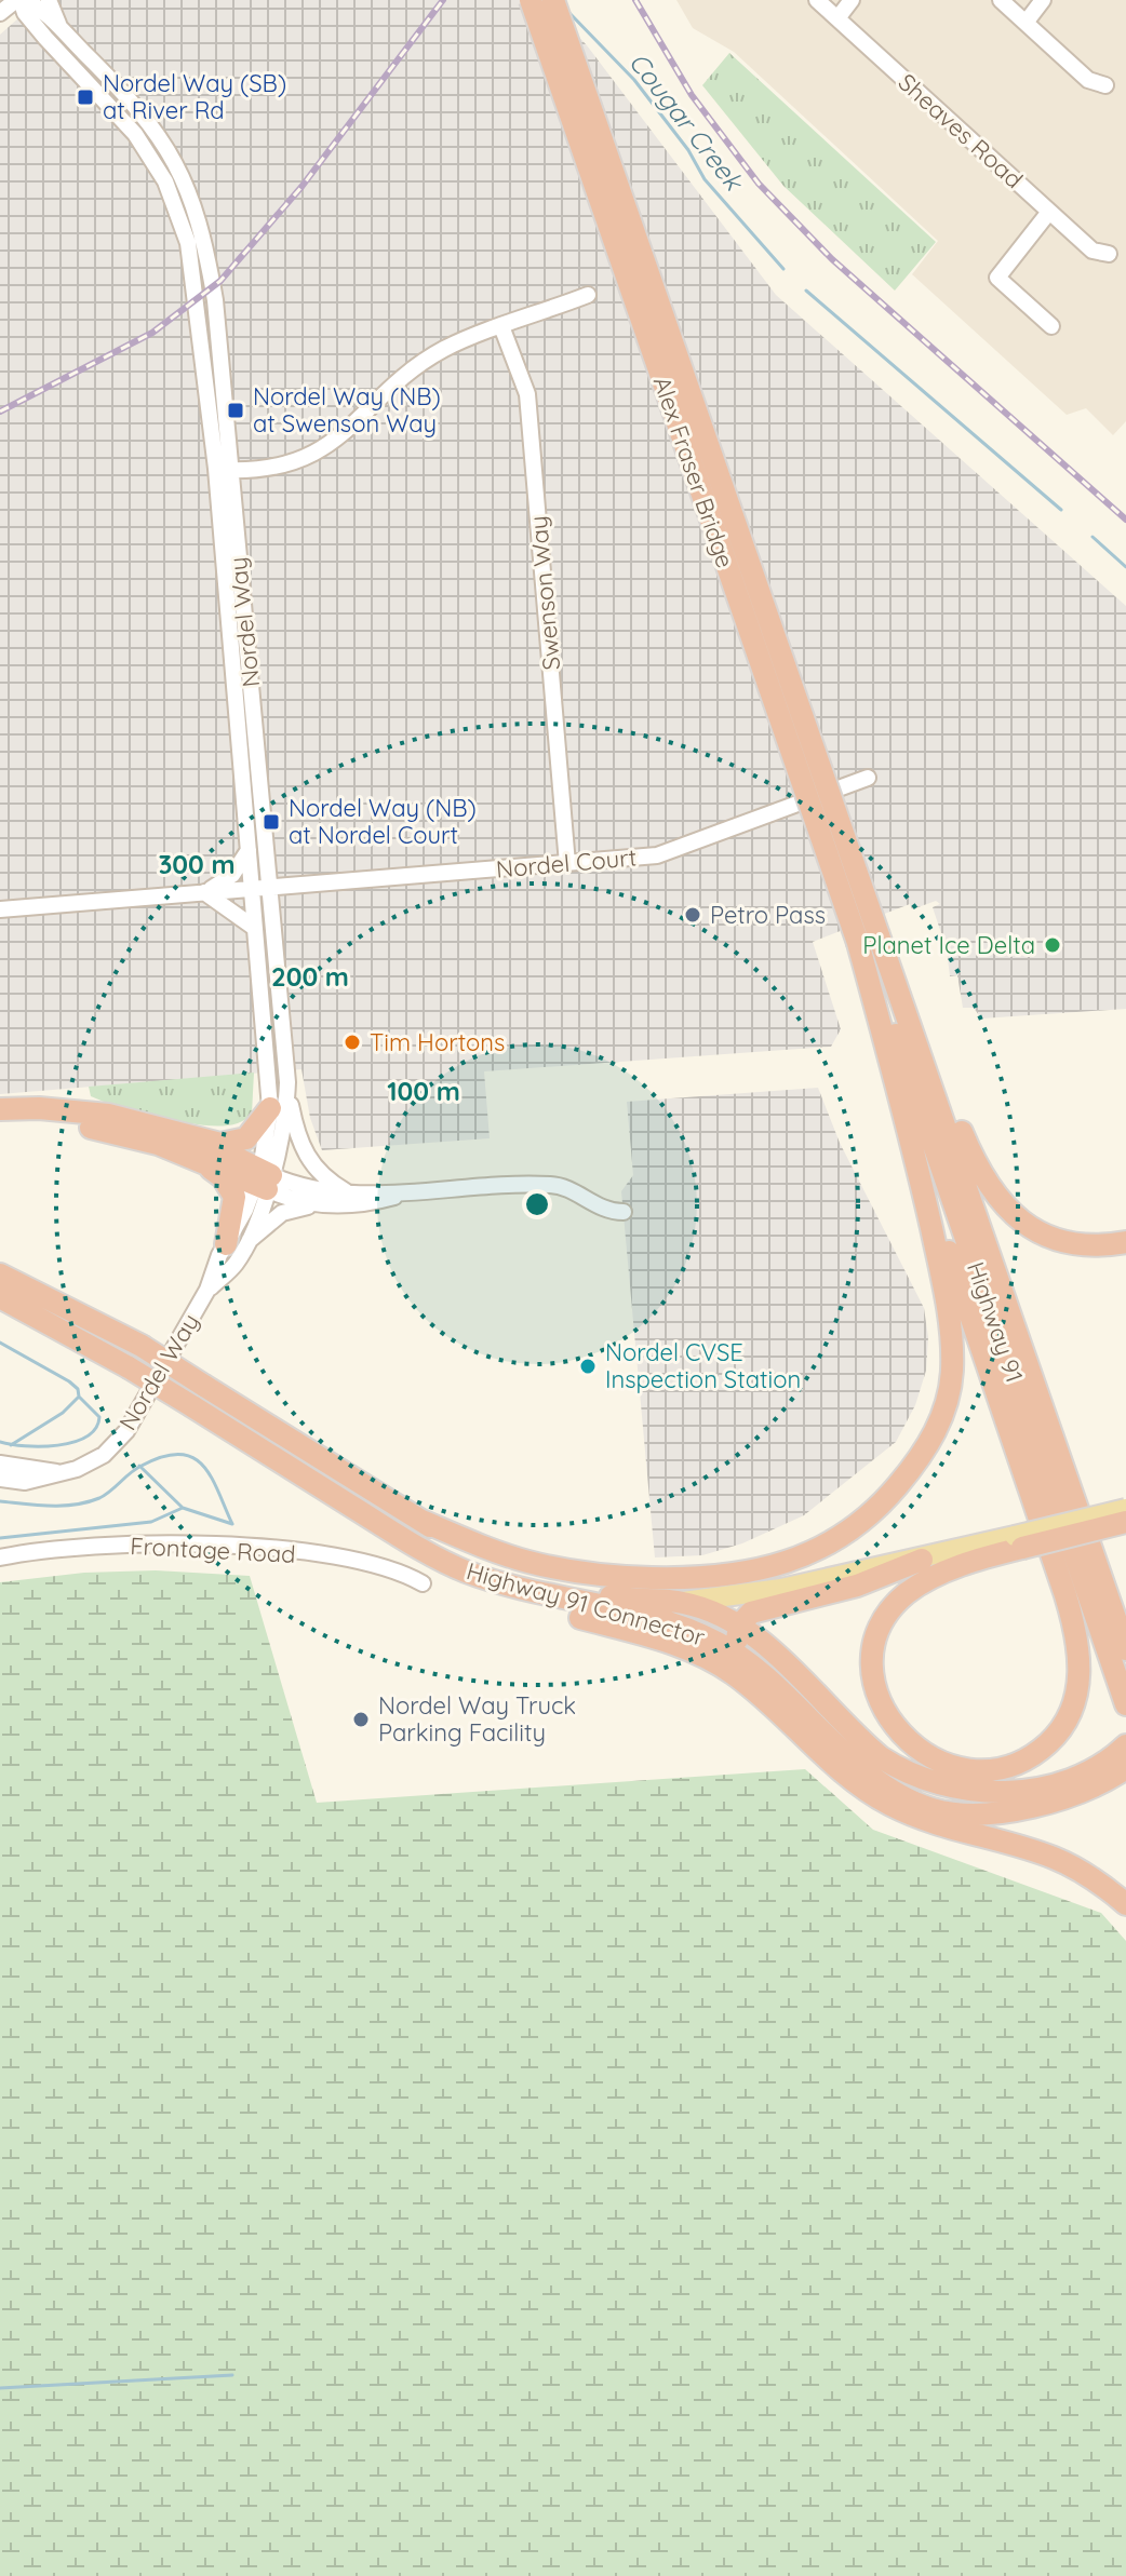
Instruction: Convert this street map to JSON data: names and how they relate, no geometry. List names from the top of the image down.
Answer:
{
  "streets": {
    "highway": ["Alex Fraser Bridge", "Highway 91", "Highway 91 Connector"],
    "street": [
      "Sheaves Road",
      "Swenson Way",
      "Nordel Way",
      "Nordel Court",
      "Frontage Road"
    ]
  },
  "crossings": [
    ["Alex Fraser Bridge", "Highway 91"],
    ["Swenson Way", "Nordel Court"],
    ["Nordel Way", "Nordel Court"],
    ["Nordel Way", "Highway 91 Connector"]
  ],
  "water": ["Cougar Creek"],
  "places": {
    "transit": ["Nordel Way (SB) at River Rd", "Nordel Way (NB) at Swenson Way", "Nordel Way (NB) at Nordel Court"],
    "other": [
      "Petro Pass",
      "Planet Ice Delta",
      "Tim Hortons",
      "Nordel CVSE Inspection Station",
      "Nordel Way Truck Parking Facility"
    ]
  },
  "rings": ["300 m", "200 m", "100 m"]
}
